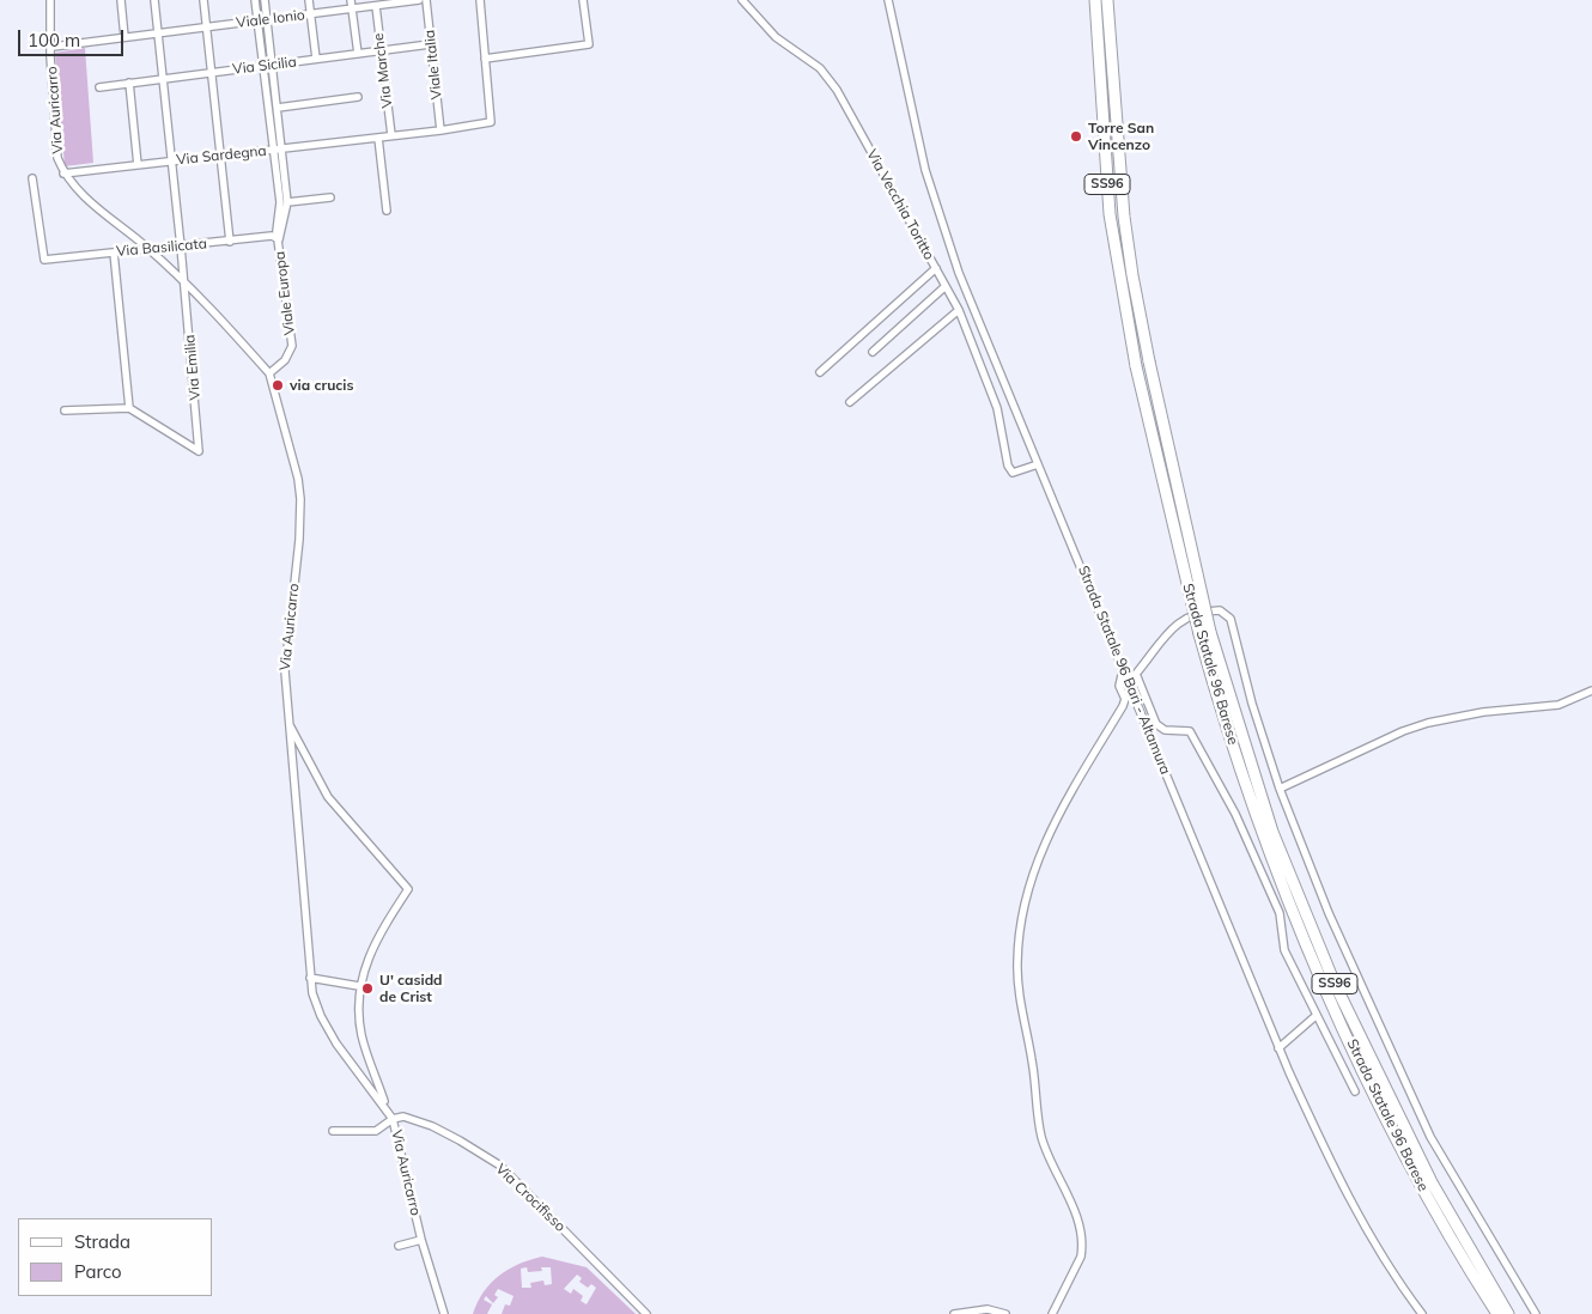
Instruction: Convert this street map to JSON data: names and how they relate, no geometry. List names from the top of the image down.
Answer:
{
  "streets": {
    "highway": ["SS96", "Strada Statale 96 Barese"],
    "street": [
      "Viale Ionio",
      "Viale Italia",
      "Via Sicilia",
      "Via Marche",
      "Via Auricarro",
      "Via Sardegna",
      "Via Vecchia Toritto",
      "Via Basilicata",
      "Viale Europa",
      "Via Emilia",
      "Strada Statale 96 Bari - Altamura",
      "Via Crocifisso"
    ]
  },
  "crossings": [
    ["Viale Ionio", "Via Marche"],
    ["Viale Ionio", "Via Auricarro"],
    ["Viale Ionio", "Viale Europa"],
    ["Viale Ionio", "Via Emilia"],
    ["Viale Italia", "Via Sicilia"],
    ["Viale Italia", "Via Sardegna"],
    ["Via Sicilia", "Via Marche"],
    ["Via Sicilia", "Viale Europa"],
    ["Via Sicilia", "Via Emilia"],
    ["Via Marche", "Via Sardegna"],
    ["Via Auricarro", "Via Sardegna"],
    ["Via Auricarro", "Via Basilicata"],
    ["Via Auricarro", "Viale Europa"],
    ["Via Auricarro", "Via Emilia"],
    ["Via Auricarro", "Via Crocifisso"],
    ["Via Sardegna", "Viale Europa"],
    ["Via Sardegna", "Via Emilia"],
    ["Via Vecchia Toritto", "Strada Statale 96 Bari - Altamura"],
    ["Via Basilicata", "Viale Europa"],
    ["Via Basilicata", "Via Emilia"]
  ],
  "places": ["Torre San Vincenzo", "via crucis", "U' casidd de Crist"],
  "legend": ["Strada", "Parco"],
  "scale_bar": "100 m"
}
